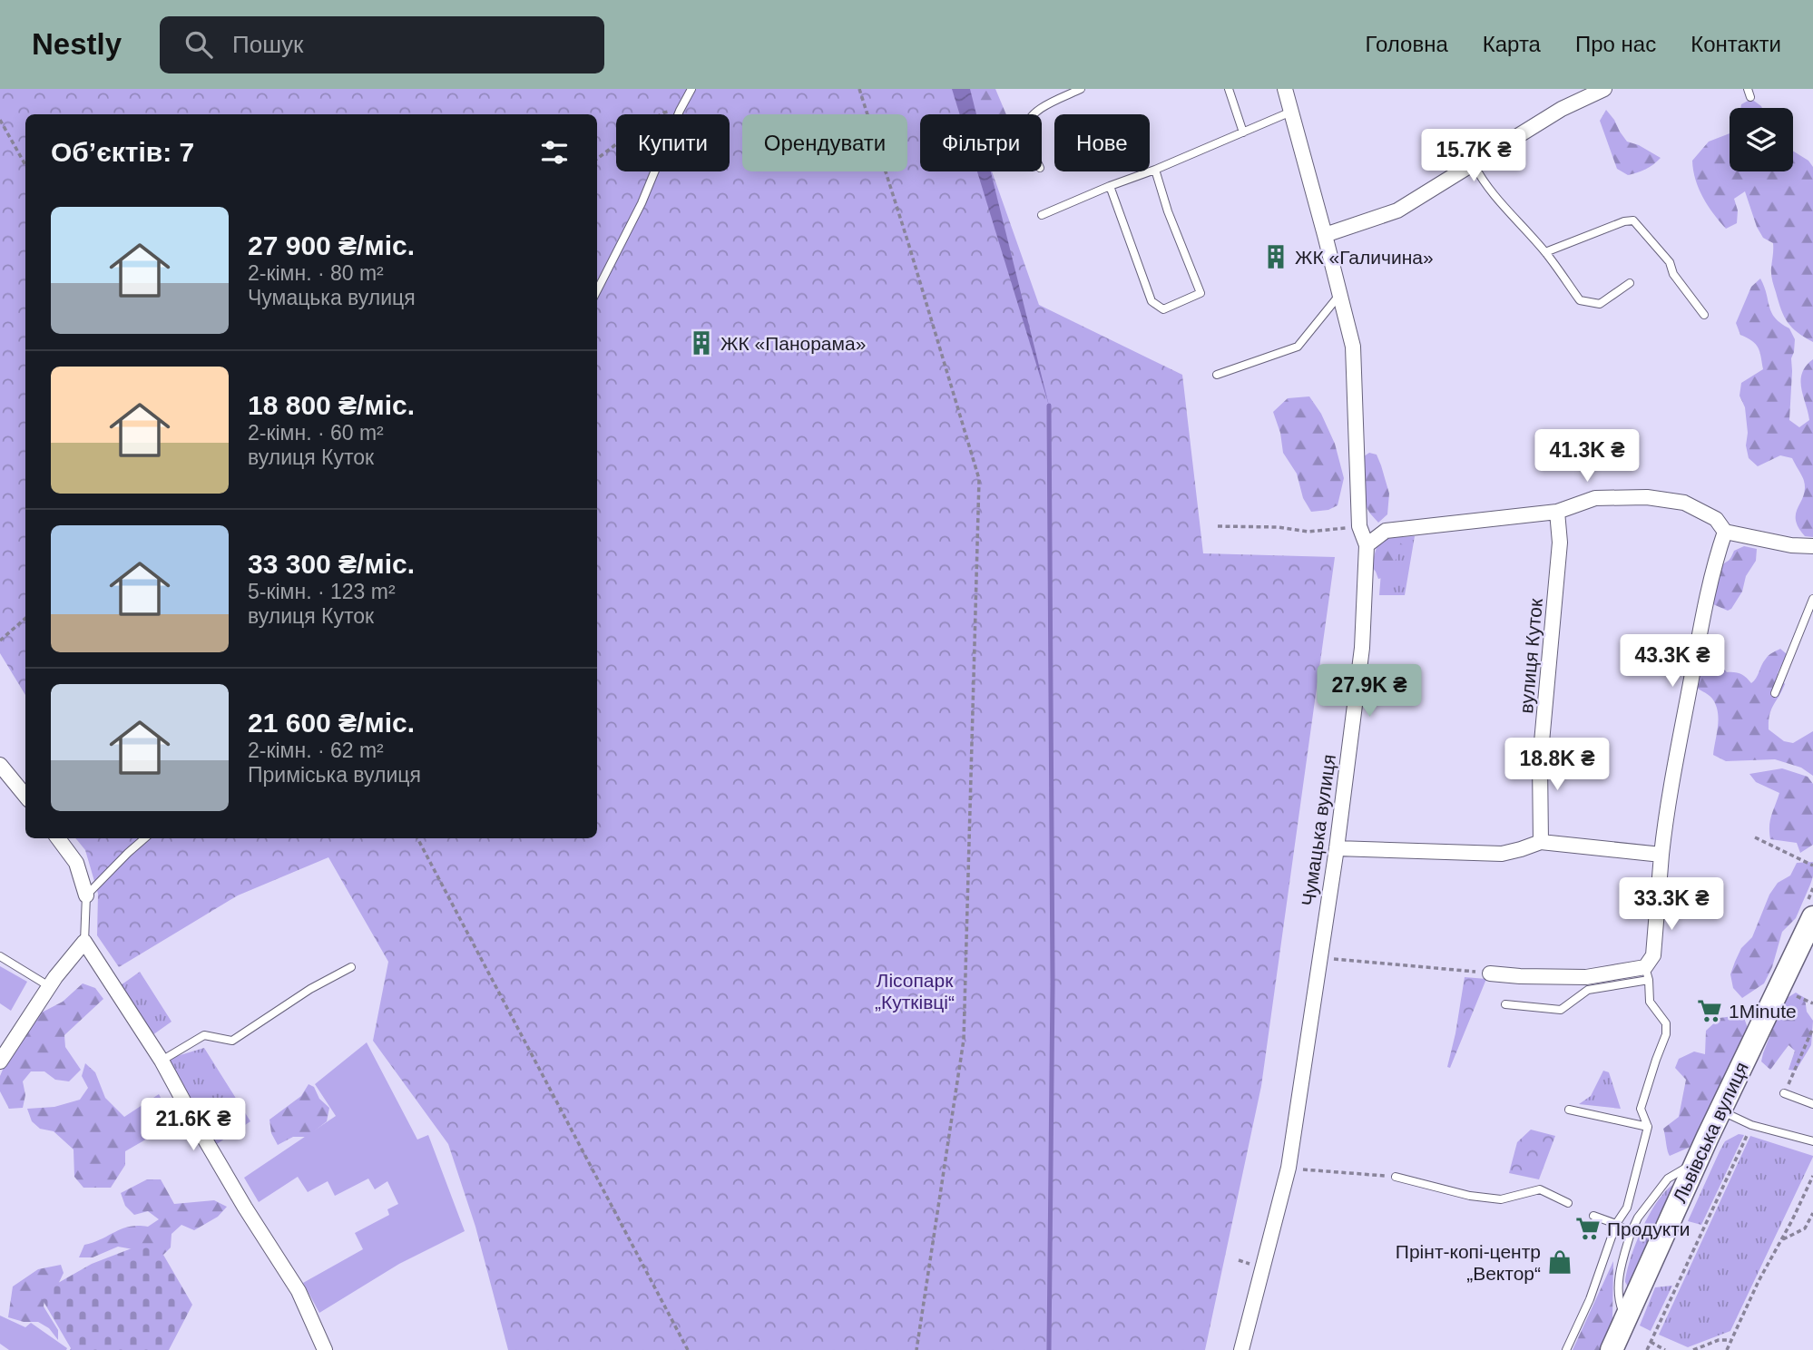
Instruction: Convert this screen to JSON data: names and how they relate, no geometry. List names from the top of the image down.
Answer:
{
  "streets": {
    "main road": ["Львівська вулиця"],
    "street": ["вулиця Куток", "Чумацька вулиця"]
  },
  "parks": ["Лісопарк „Кутківці“"],
  "places": {
    "building": ["ЖК «Галичина»", "ЖК «Панорама»"],
    "supermarket": ["1Minute", "Продукти"],
    "shop": ["Прінт-копі-центр „Вектор“"]
  },
  "page": {
    "header": "Nestly",
    "search": "Пошук",
    "nav": [
      "Головна",
      "Карта",
      "Про нас",
      "Контакти"
    ],
    "chip": [
      "Купити",
      "Орендувати",
      "Фільтри",
      "Нове"
    ],
    "heading": "Об’єктів: 7",
    "price": [
      "15.7K ₴",
      "41.3K ₴",
      "43.3K ₴",
      "27.9K ₴",
      "18.8K ₴",
      "33.3K ₴",
      "21.6K ₴"
    ],
    "list": [
      {
        "name": "27 900 ₴/міс.",
        "note": "2-кімн. · 80 m² · Чумацька вулиця"
      },
      {
        "name": "18 800 ₴/міс.",
        "note": "2-кімн. · 60 m² · вулиця Куток"
      },
      {
        "name": "33 300 ₴/міс.",
        "note": "5-кімн. · 123 m² · вулиця Куток"
      },
      {
        "name": "21 600 ₴/міс.",
        "note": "2-кімн. · 62 m² · Приміська вулиця"
      }
    ]
  }
}
